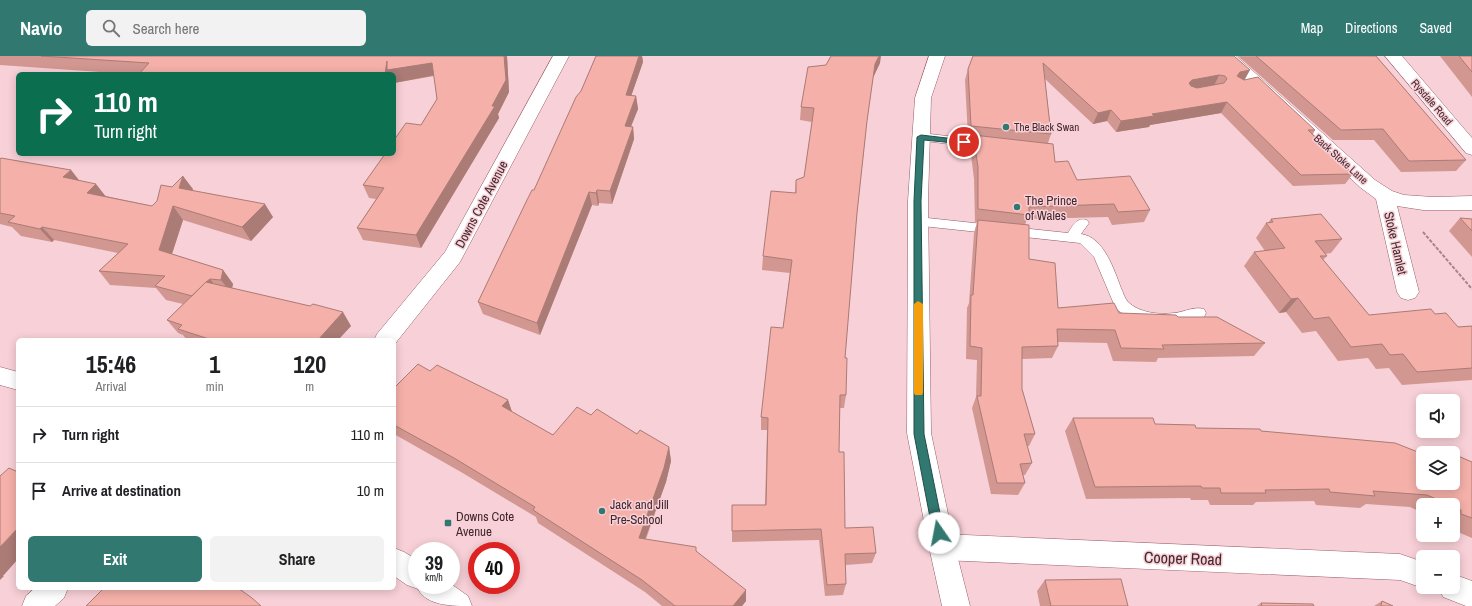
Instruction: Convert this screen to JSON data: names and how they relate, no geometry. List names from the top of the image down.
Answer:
{
  "streets": {
    "street": [
      "Rysdale Road",
      "Back Stoke Lane",
      "Downs Cote Avenue",
      "Stoke Hamlet",
      "Cooper Road"
    ]
  },
  "crossings": [
    ["Back Stoke Lane", "Stoke Hamlet"]
  ],
  "places": {
    "other": ["The Black Swan", "The Prince of Wales", "Jack and Jill Pre-School"],
    "transit": ["Downs Cote Avenue"]
  },
  "page": {
    "header": "Navio",
    "search": "Search here",
    "nav": ["Map", "Directions", "Saved"],
    "turn": ["110 m", "Turn right"],
    "eta": [
      "15:46",
      "Arrival",
      "1",
      "min",
      "120",
      "m"
    ],
    "map_buttons": ["+", "−"],
    "list": [
      {
        "name": "Turn right",
        "value": "110 m"
      },
      {
        "name": "Arrive at destination",
        "value": "10 m"
      }
    ],
    "buttons": ["Exit", "Share"],
    "speed": "39 km/h",
    "limit": "40"
  }
}
